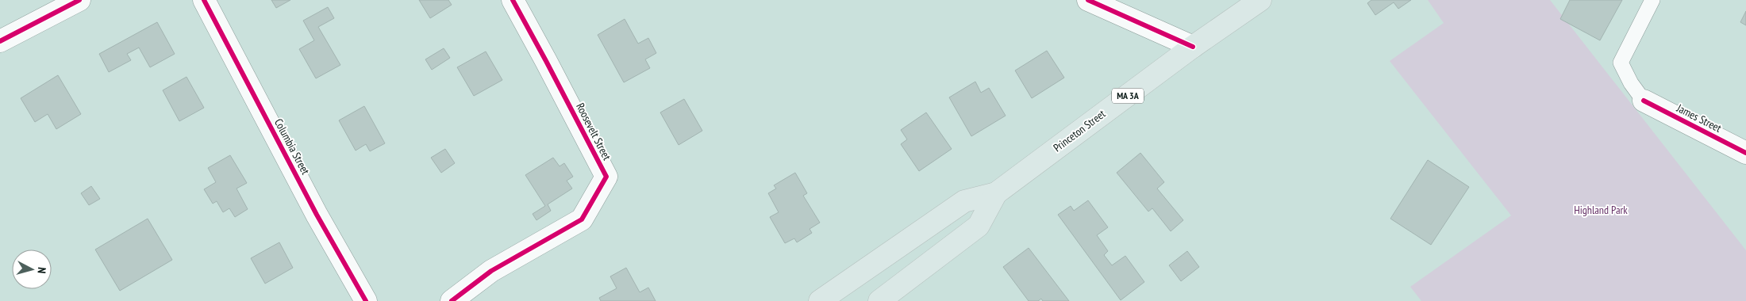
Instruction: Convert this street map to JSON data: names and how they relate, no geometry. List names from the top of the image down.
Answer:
{
  "streets": {
    "main road": ["MA 3A", "Princeton Street"],
    "street": ["James Street", "Roosevelt Street", "Columbia Street"]
  },
  "parks": ["Highland Park"],
  "north": "right"
}
